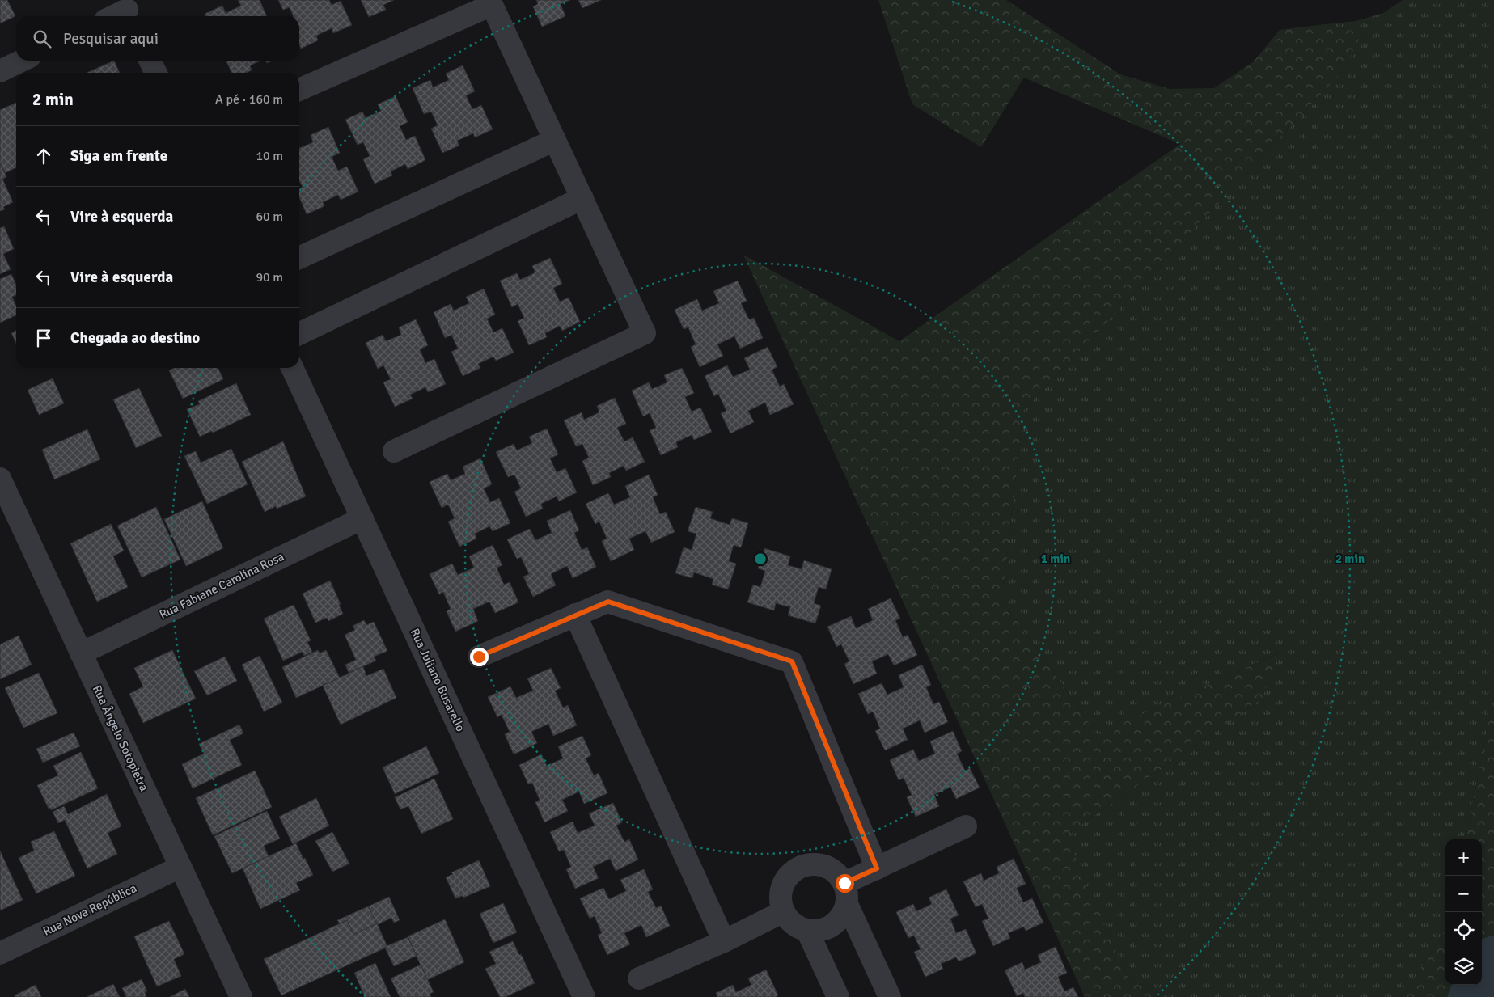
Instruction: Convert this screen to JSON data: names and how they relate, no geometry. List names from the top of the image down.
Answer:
{
  "streets": {
    "street": [
      "Rua Fabiane Carolina Rosa",
      "Rua Juliano Busarello",
      "Rua Ângelo Sotopietra",
      "Rua Nova República"
    ]
  },
  "crossings": [
    ["Rua Fabiane Carolina Rosa", "Rua Juliano Busarello"],
    ["Rua Fabiane Carolina Rosa", "Rua Ângelo Sotopietra"],
    ["Rua Ângelo Sotopietra", "Rua Nova República"]
  ],
  "page": {
    "search": "Pesquisar aqui",
    "heading": ["2 min", "A pé · 160 m"],
    "list": [
      ["Siga em frente", "10 m"],
      ["Vire à esquerda", "60 m"],
      ["Vire à esquerda", "90 m"],
      "Chegada ao destino"
    ],
    "map_buttons": ["+", "−"]
  },
  "rings": ["1 min", "2 min"]
}
